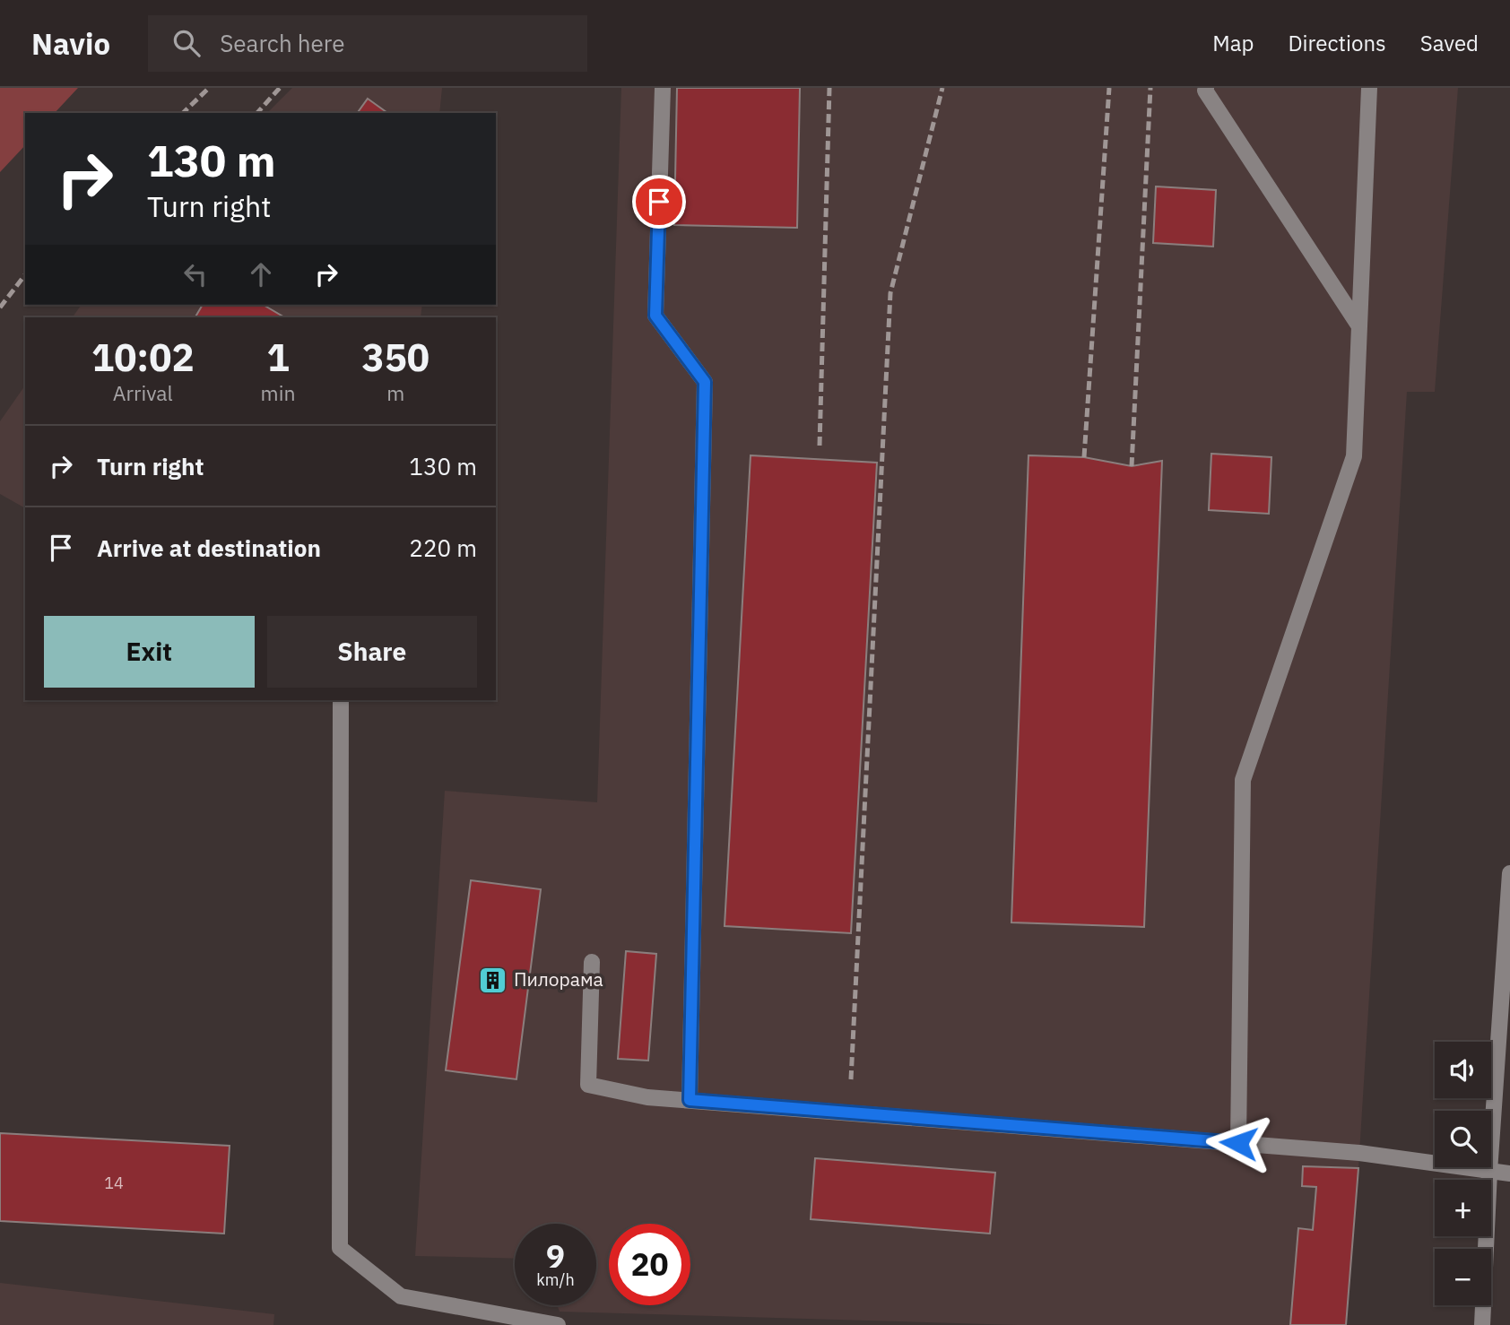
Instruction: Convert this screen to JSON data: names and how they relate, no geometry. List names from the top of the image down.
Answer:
{
  "places": {
    "building": ["Пилорама"]
  },
  "house_numbers": ["14"],
  "page": {
    "header": "Navio",
    "search": "Search here",
    "nav": ["Map", "Directions", "Saved"],
    "turn": ["130 m", "Turn right"],
    "eta": [
      "10:02",
      "Arrival",
      "1",
      "min",
      "350",
      "m"
    ],
    "list": [
      {
        "name": "Turn right",
        "value": "130 m"
      },
      {
        "name": "Arrive at destination",
        "value": "220 m"
      }
    ],
    "buttons": ["Exit", "Share"],
    "map_buttons": ["+", "−"],
    "speed": "9 km/h",
    "limit": "20"
  }
}
